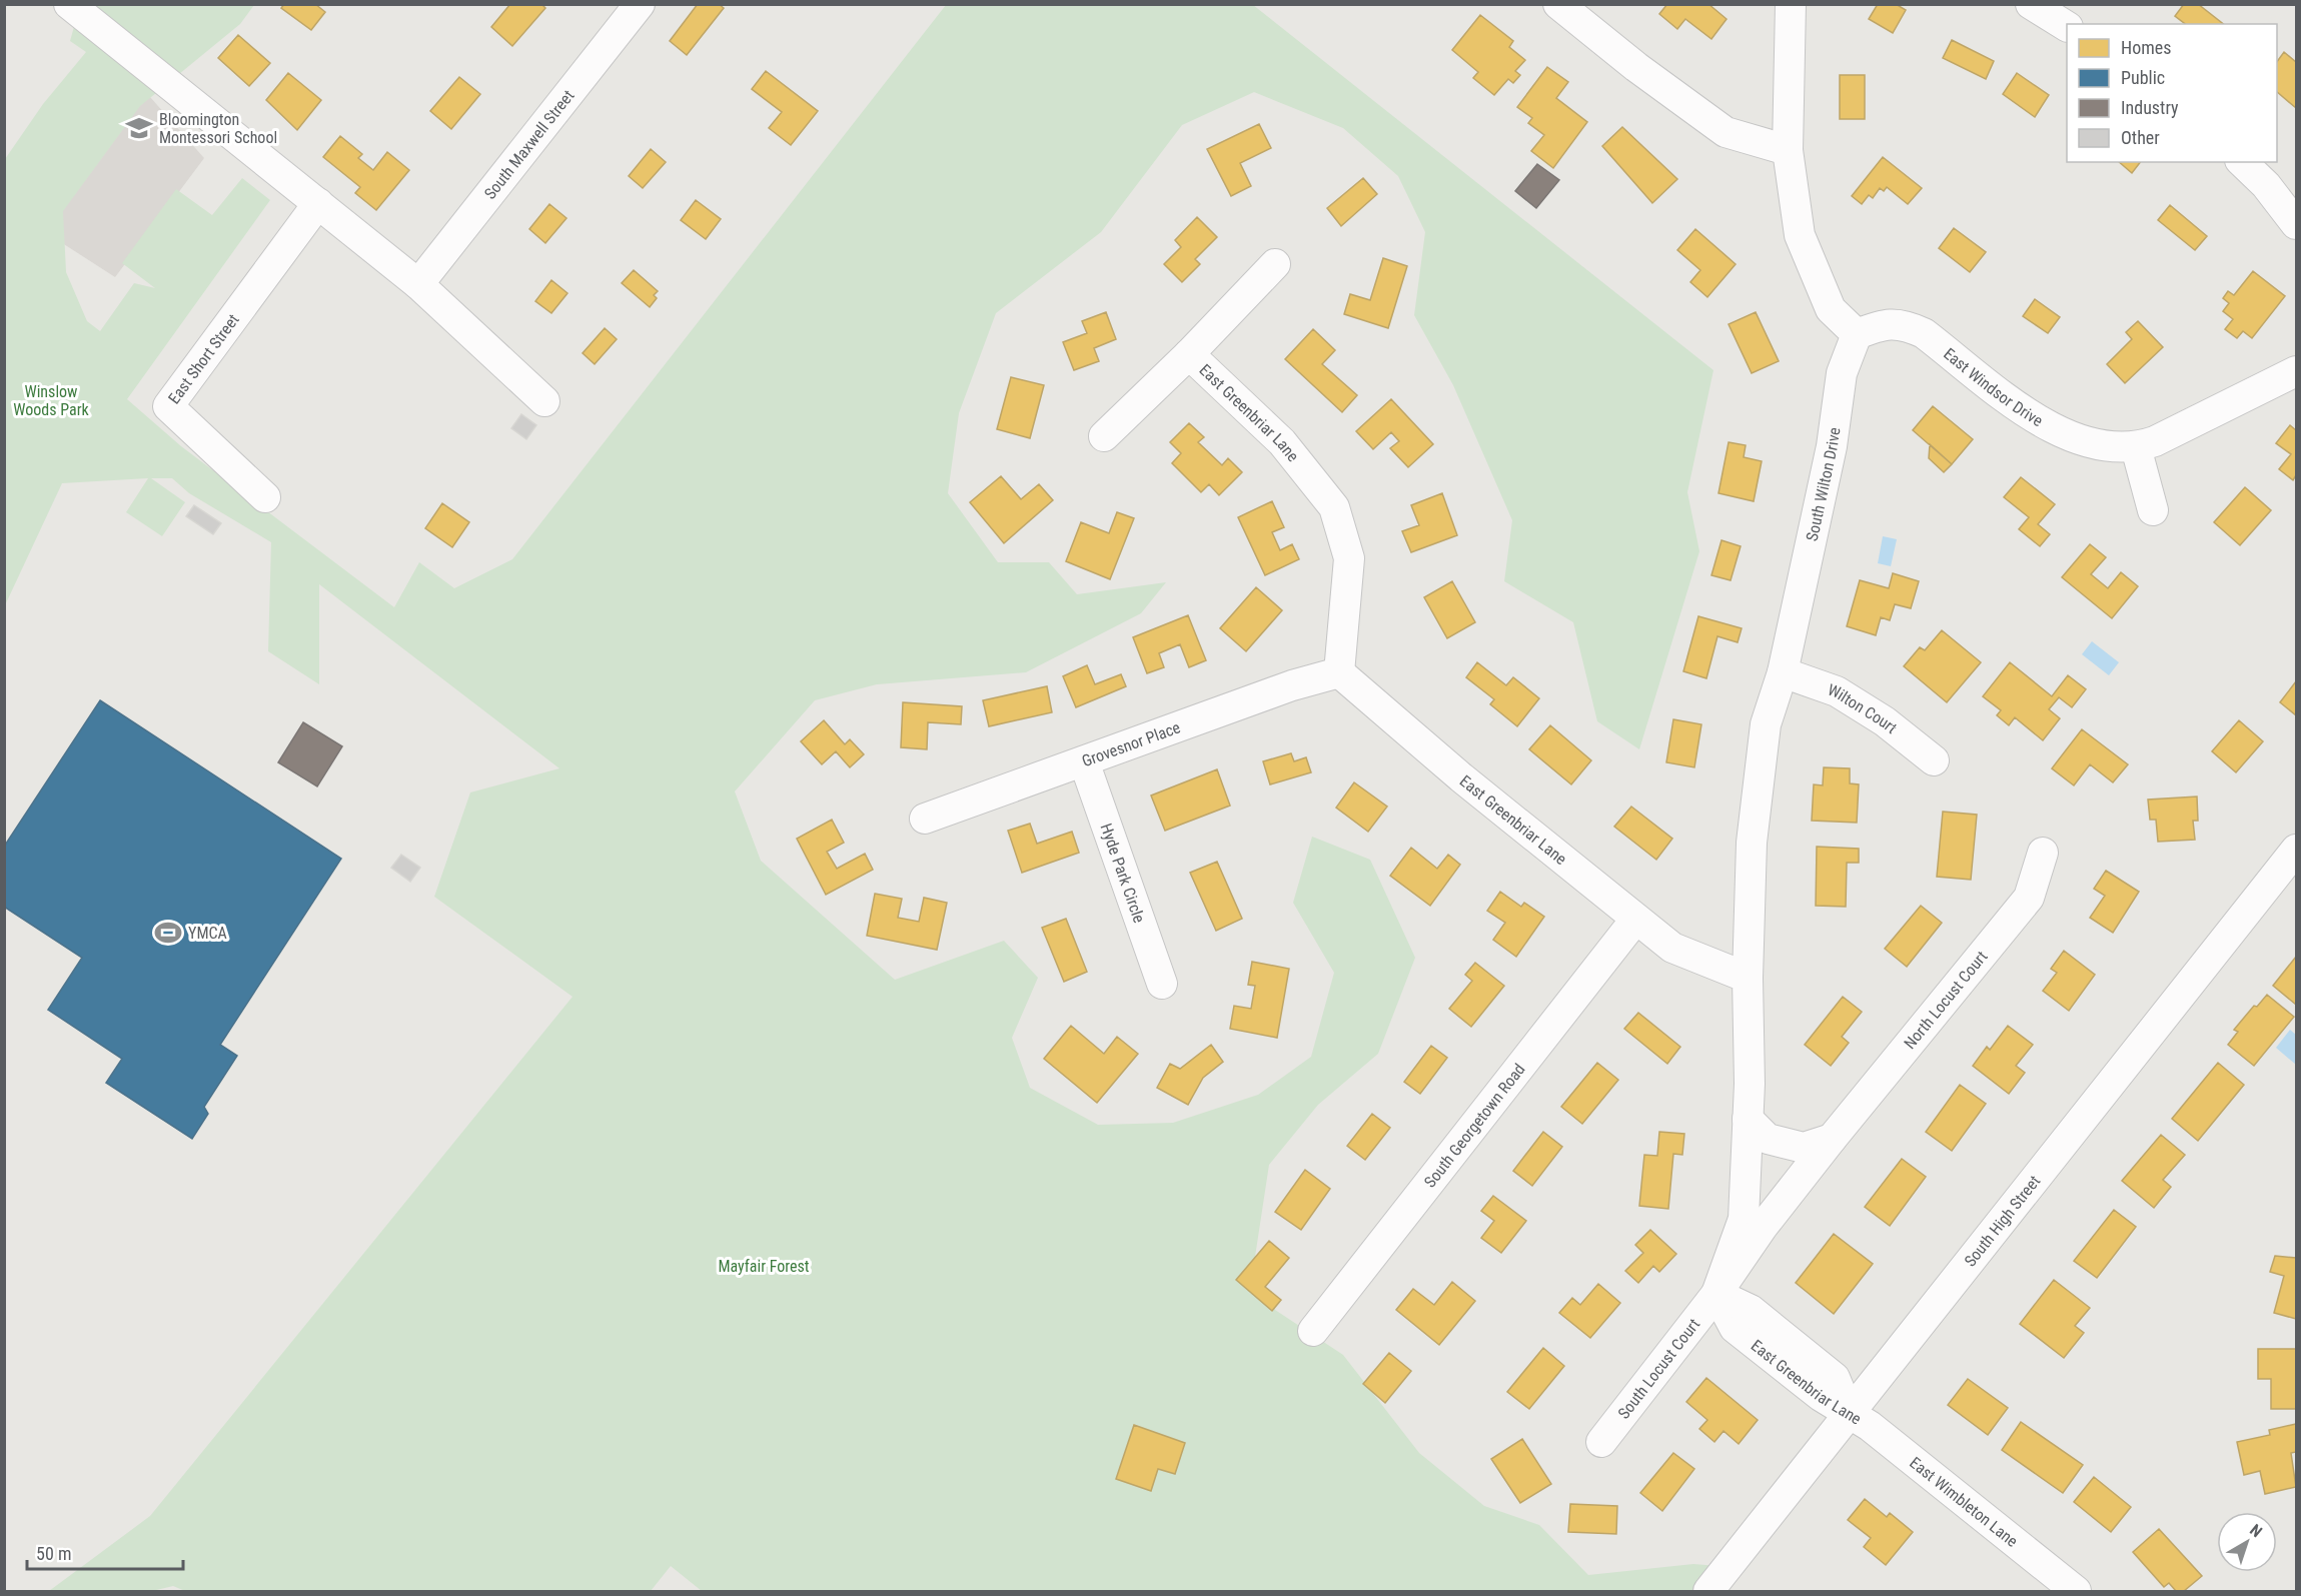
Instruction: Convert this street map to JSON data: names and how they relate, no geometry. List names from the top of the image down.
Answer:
{
  "streets": {
    "street": [
      "South Maxwell Street",
      "East Short Street",
      "East Windsor Drive",
      "East Greenbriar Lane",
      "South Wilton Drive",
      "Wilton Court",
      "Grovesnor Place",
      "Hyde Park Circle",
      "North Locust Court",
      "South Georgetown Road",
      "South High Street",
      "South Locust Court",
      "East Wimbleton Lane"
    ]
  },
  "crossings": [
    ["East Windsor Drive", "South Wilton Drive"],
    ["East Greenbriar Lane", "South Wilton Drive"],
    ["East Greenbriar Lane", "Grovesnor Place"],
    ["East Greenbriar Lane", "North Locust Court"],
    ["East Greenbriar Lane", "South Georgetown Road"],
    ["East Greenbriar Lane", "South High Street"],
    ["East Greenbriar Lane", "South Locust Court"],
    ["East Greenbriar Lane", "East Wimbleton Lane"],
    ["South Wilton Drive", "Wilton Court"],
    ["Grovesnor Place", "Hyde Park Circle"],
    ["North Locust Court", "South Locust Court"],
    ["South High Street", "East Wimbleton Lane"]
  ],
  "parks": ["Winslow Woods Park", "Mayfair Forest"],
  "places": {
    "school or university": ["Bloomington Montessori School"],
    "sports": ["YMCA"]
  },
  "legend": [
    "Homes",
    "Public",
    "Industry",
    "Other"
  ],
  "scale_bar": "50 m",
  "north": "top right"
}
